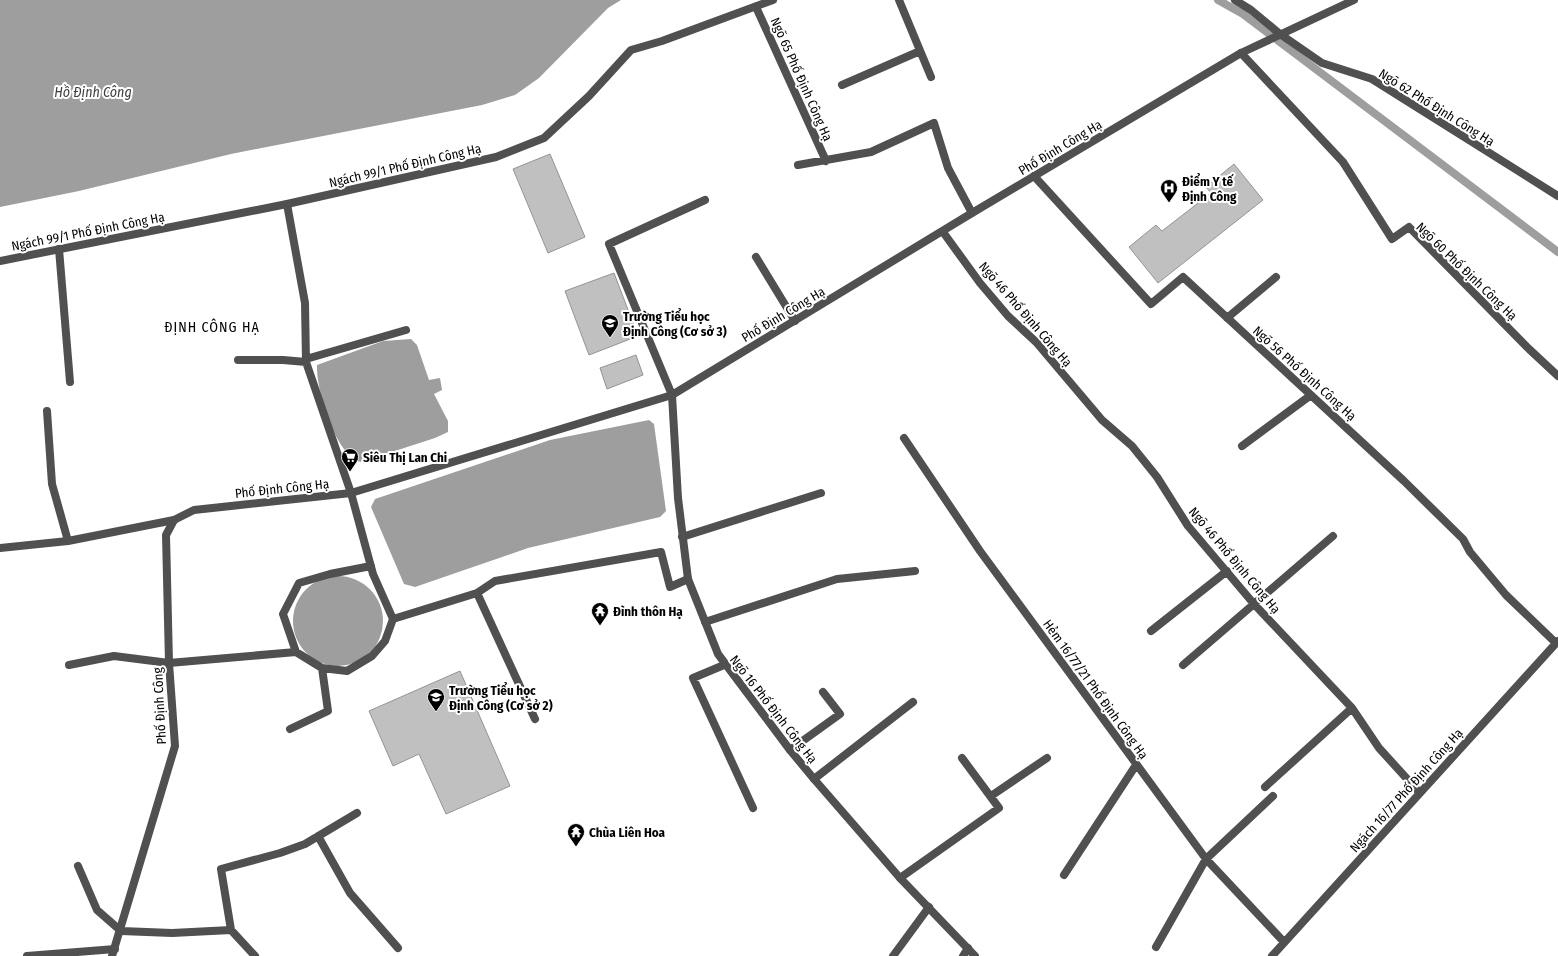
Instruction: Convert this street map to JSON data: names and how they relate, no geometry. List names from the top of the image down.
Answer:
{
  "streets": {
    "street": [
      "Ngõ 65 Phố Định Công Hạ",
      "Ngõ 62 Phố Định Công Hạ",
      "Phố Định Công Hạ",
      "Ngách 99/1 Phố Định Công Hạ",
      "Ngõ 60 Phố Định Công Hạ",
      "Ngõ 46 Phố Định Công Hạ",
      "Ngõ 56 Phố Định Công Hạ",
      "Hẻm 16/77/21 Phố Định Công Hạ",
      "Phố Định Công",
      "Ngõ 16 Phố Định Công Hạ",
      "Ngách 16/77 Phố Định Công Hạ"
    ]
  },
  "crossings": [
    ["Ngõ 65 Phố Định Công Hạ", "Phố Định Công Hạ"],
    ["Ngõ 65 Phố Định Công Hạ", "Ngách 99/1 Phố Định Công Hạ"],
    ["Ngõ 62 Phố Định Công Hạ", "Phố Định Công Hạ"],
    ["Phố Định Công Hạ", "Ngõ 60 Phố Định Công Hạ"],
    ["Phố Định Công Hạ", "Ngõ 46 Phố Định Công Hạ"],
    ["Phố Định Công Hạ", "Ngõ 56 Phố Định Công Hạ"],
    ["Phố Định Công Hạ", "Phố Định Công"],
    ["Phố Định Công Hạ", "Ngõ 16 Phố Định Công Hạ"],
    ["Ngõ 46 Phố Định Công Hạ", "Ngách 16/77 Phố Định Công Hạ"],
    ["Ngõ 56 Phố Định Công Hạ", "Ngách 16/77 Phố Định Công Hạ"],
    ["Hẻm 16/77/21 Phố Định Công Hạ", "Ngách 16/77 Phố Định Công Hạ"]
  ],
  "districts": ["ĐỊNH CÔNG HẠ"],
  "water": ["Hồ Định Công"],
  "places": {
    "hospital": ["Điểm Y tế Định Công"],
    "school or university": ["Trường Tiểu học Định Công (Cơ sở 3)", "Trường Tiểu học Định Công (Cơ sở 2)"],
    "supermarket": ["Siêu Thị Lan Chi"],
    "temple": ["Đình thôn Hạ", "Chùa Liên Hoa"]
  }
}
